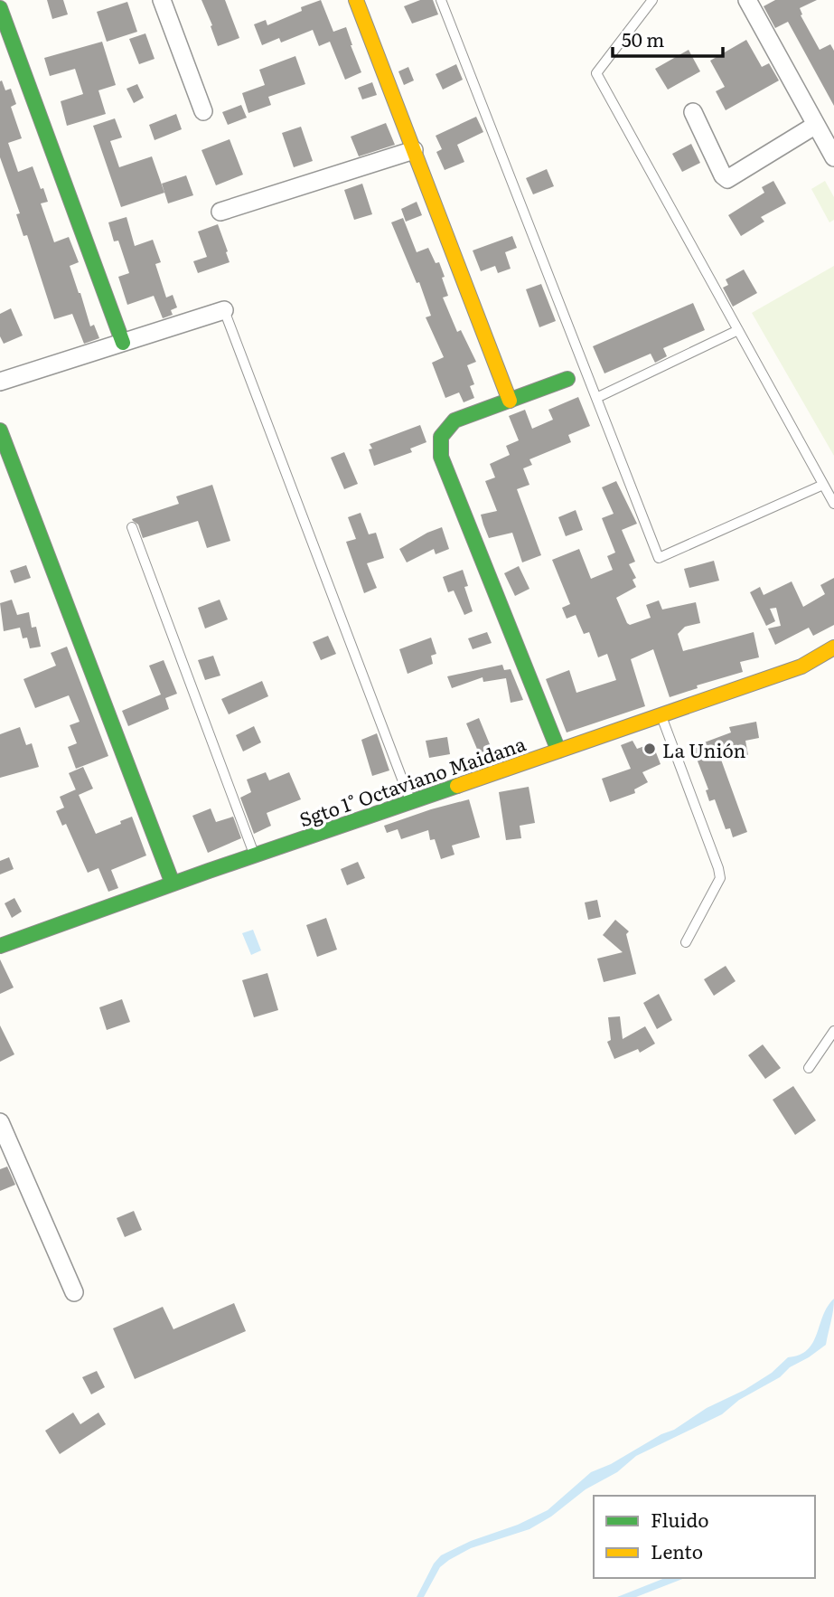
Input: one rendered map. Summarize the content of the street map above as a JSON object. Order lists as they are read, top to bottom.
{
  "streets": {
    "street": ["Sgto 1° Octaviano Maidana"]
  },
  "places": ["La Unión"],
  "legend": ["Fluido", "Lento"],
  "scale_bar": "50 m"
}
